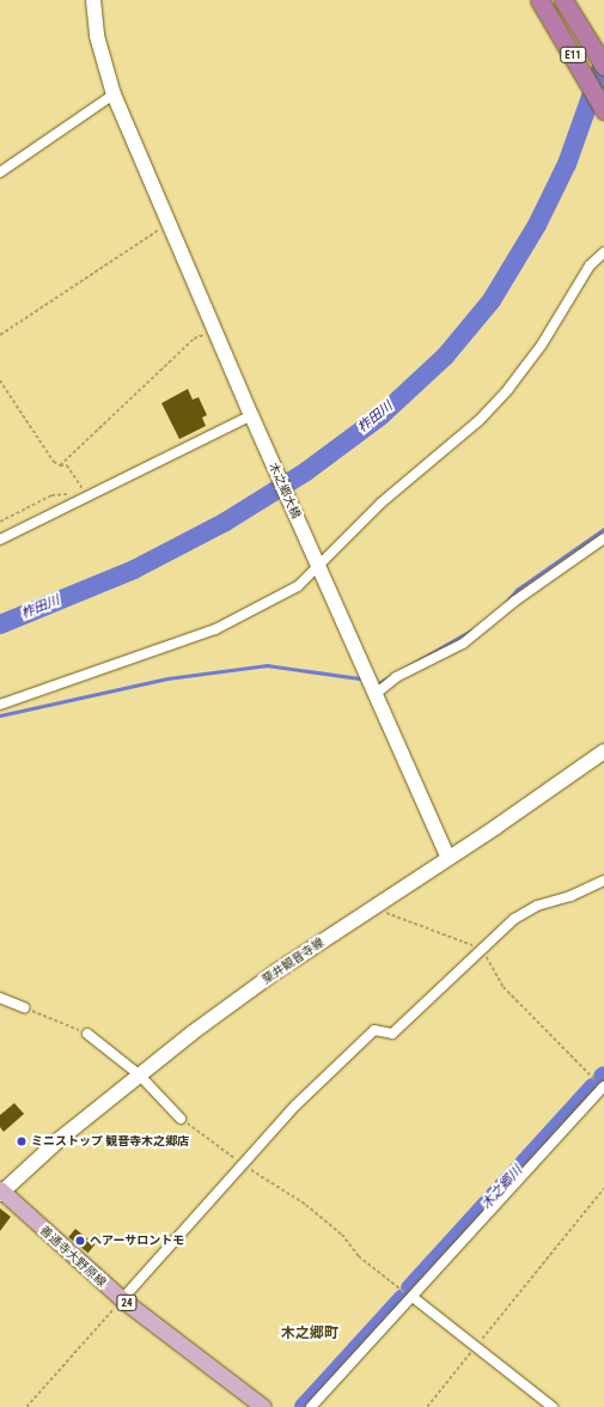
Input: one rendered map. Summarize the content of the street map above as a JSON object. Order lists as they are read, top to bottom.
{
  "streets": {
    "highway": ["E11"],
    "main road": ["善通寺大野原線", "24"],
    "street": ["木之郷大橋", "粟井観音寺線"]
  },
  "crossings": [
    ["木之郷大橋", "粟井観音寺線"],
    ["粟井観音寺線", "善通寺大野原線"]
  ],
  "districts": ["木之郷町"],
  "water": ["柞田川", "木之郷川"],
  "places": ["ミニストップ 観音寺木之郷店", "ヘアーサロントモ"]
}
